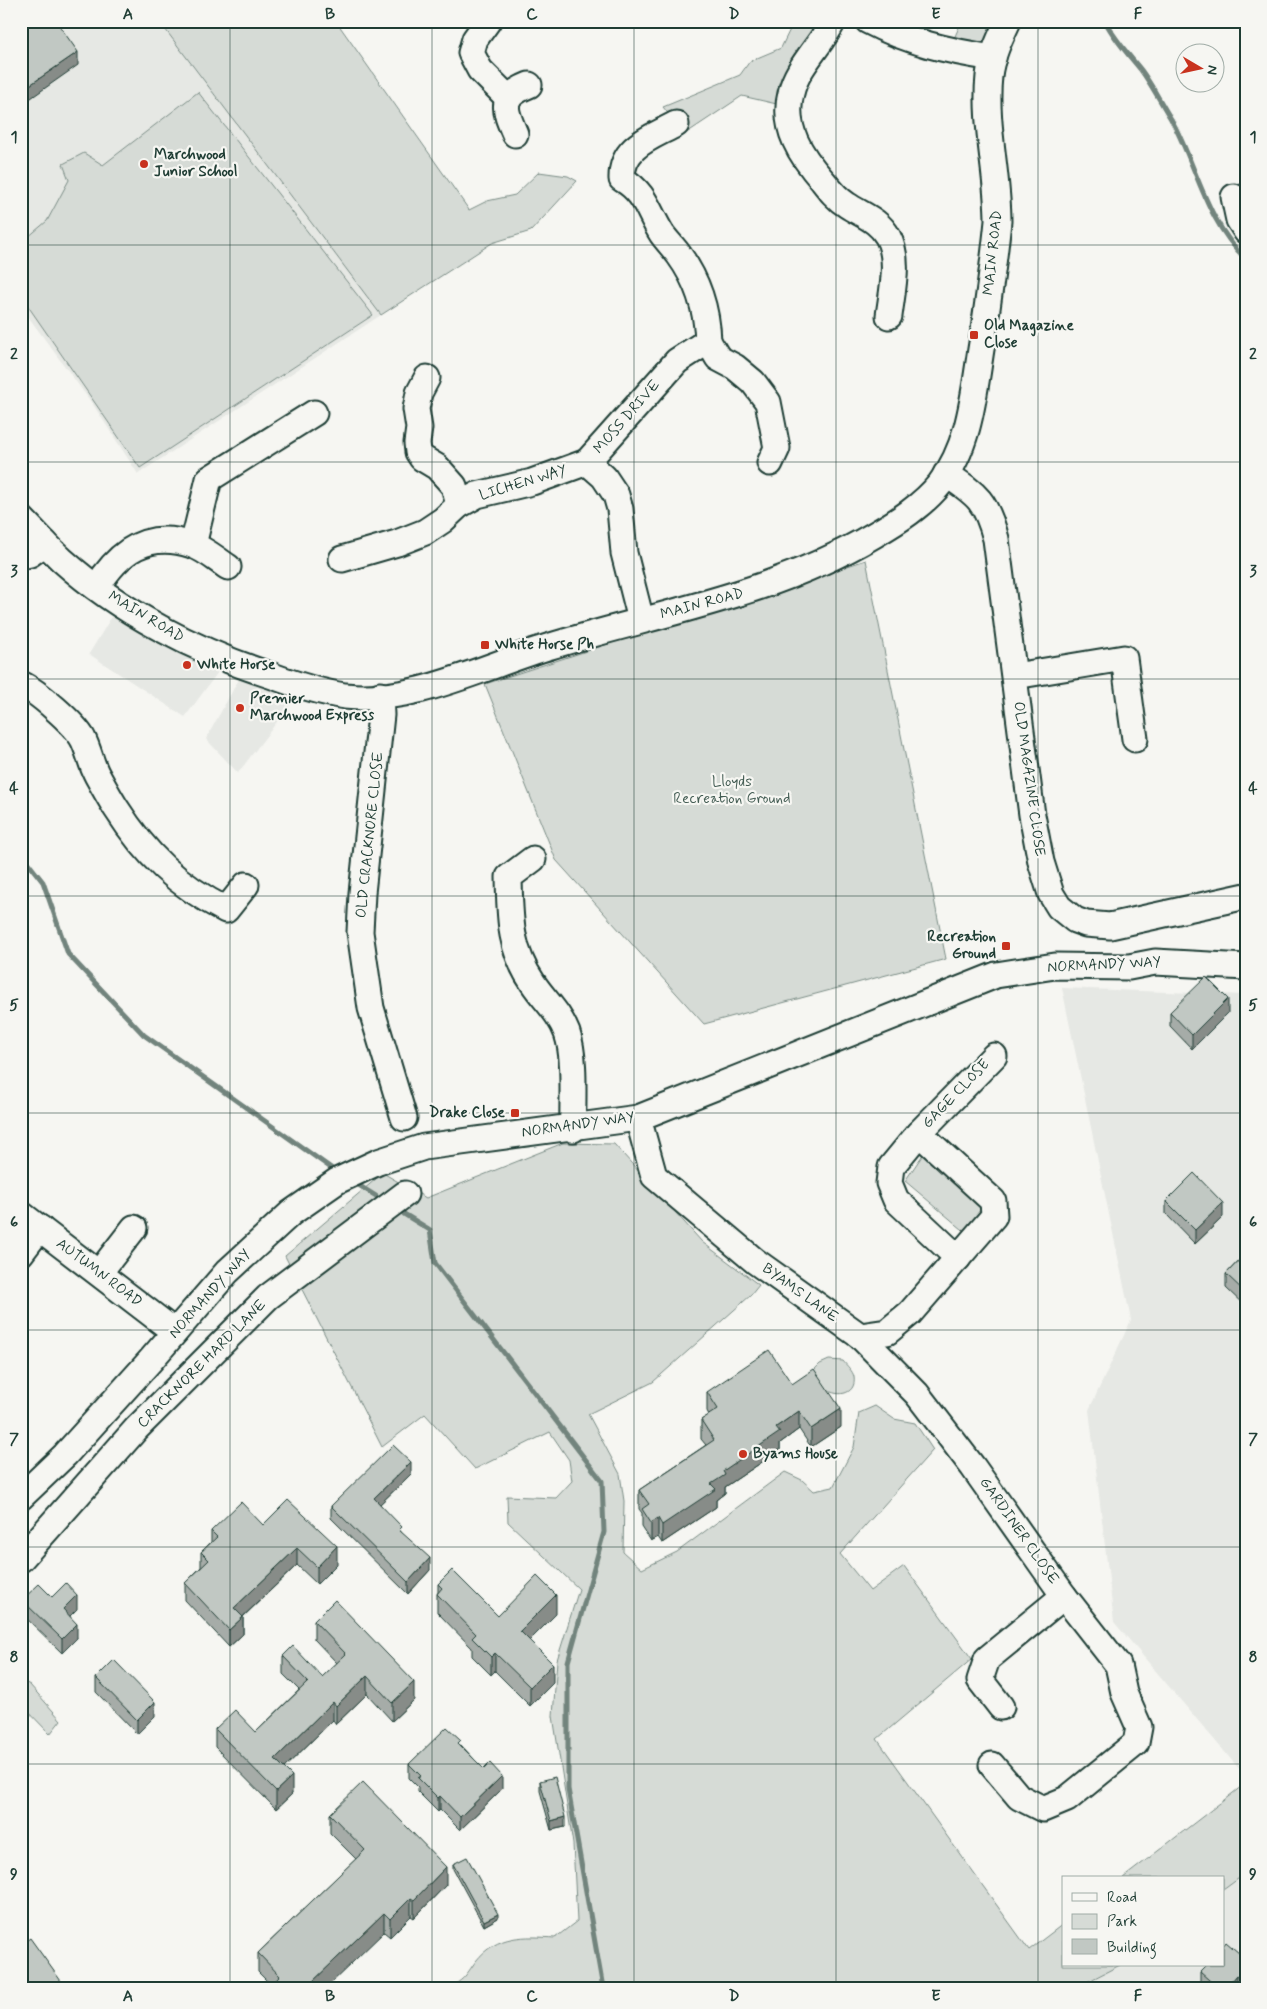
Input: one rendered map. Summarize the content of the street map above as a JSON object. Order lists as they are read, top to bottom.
{
  "streets": {
    "street": [
      "MAIN ROAD",
      "MOSS DRIVE",
      "LICHEN WAY",
      "OLD MAGAZINE CLOSE",
      "OLD CRACKNORE CLOSE",
      "NORMANDY WAY",
      "GAGE CLOSE",
      "AUTUMN ROAD",
      "BYAMS LANE",
      "CRACKNORE HARD LANE",
      "GARDINER CLOSE"
    ]
  },
  "crossings": [
    ["MAIN ROAD", "MOSS DRIVE"],
    ["MAIN ROAD", "OLD MAGAZINE CLOSE"],
    ["MAIN ROAD", "OLD CRACKNORE CLOSE"],
    ["MOSS DRIVE", "LICHEN WAY"],
    ["NORMANDY WAY", "AUTUMN ROAD"],
    ["NORMANDY WAY", "BYAMS LANE"],
    ["GAGE CLOSE", "BYAMS LANE"],
    ["BYAMS LANE", "GARDINER CLOSE"]
  ],
  "parks": ["Lloyds Recreation Ground"],
  "places": {
    "other": [
      "Marchwood Junior School",
      "White Horse",
      "Premier Marchwood Express",
      "Byams House"
    ],
    "transit": [
      "Old Magazine Close",
      "White Horse Ph",
      "Recreation Ground",
      "Drake Close"
    ]
  },
  "legend": ["Road", "Park", "Building"],
  "north": "right",
  "grid": {
    "columns": [
      "A",
      "B",
      "C",
      "D",
      "E",
      "F"
    ],
    "rows": [
      "1",
      "2",
      "3",
      "4",
      "5",
      "6",
      "7",
      "8",
      "9"
    ]
  }
}
